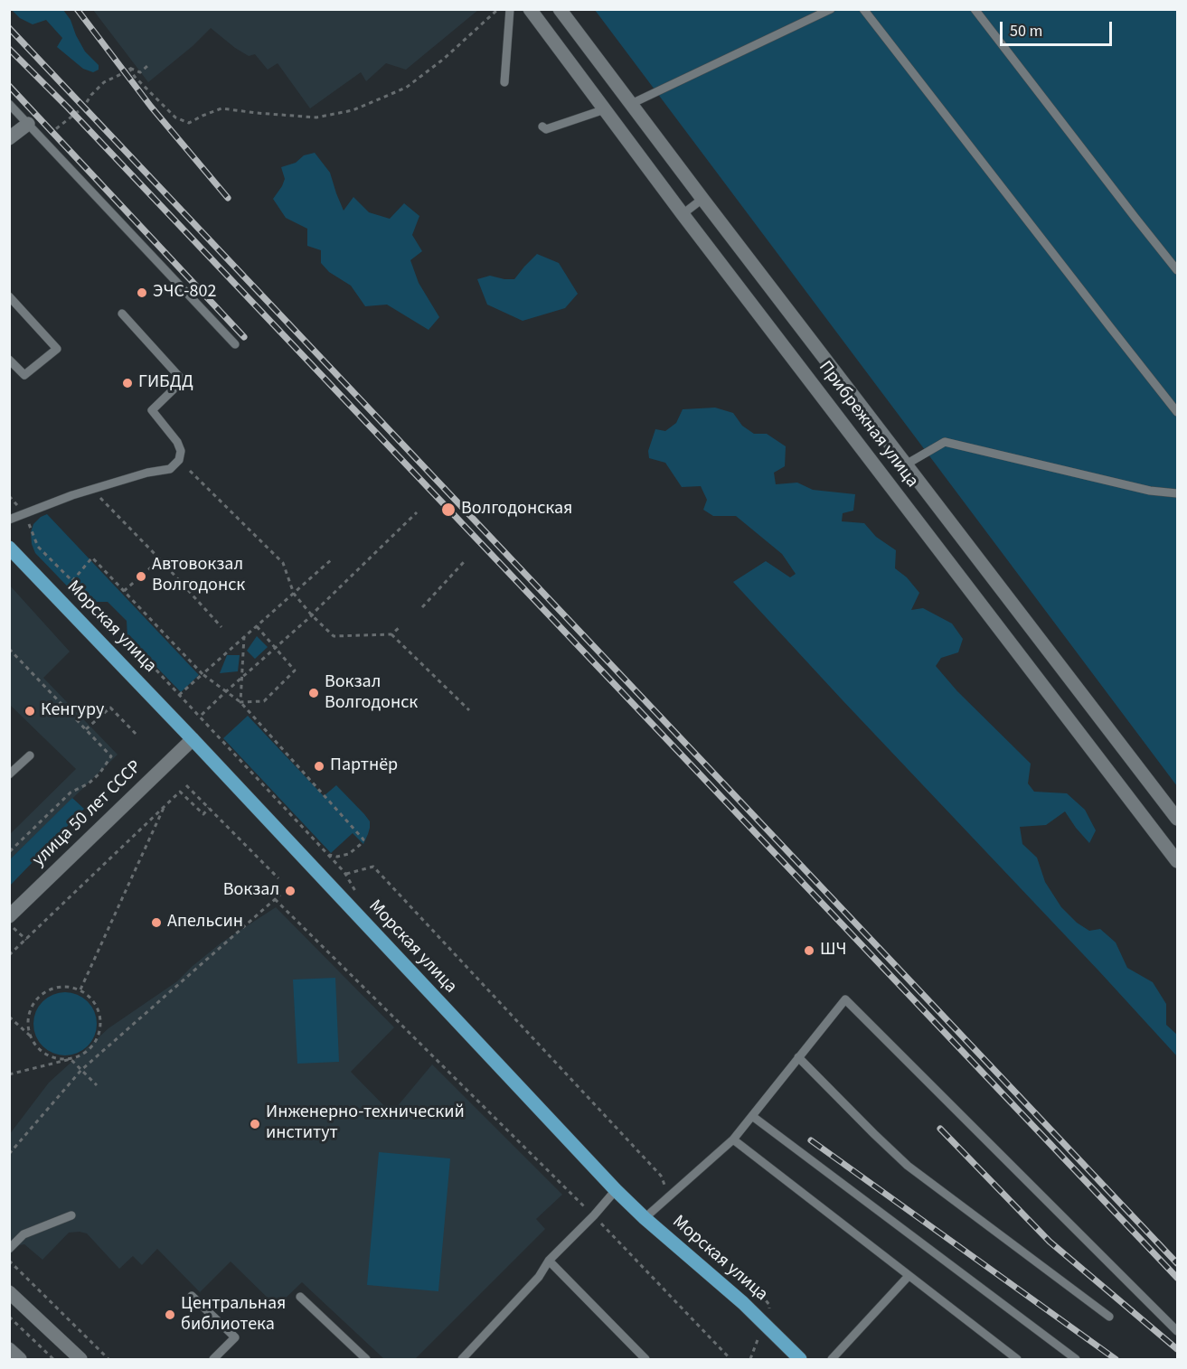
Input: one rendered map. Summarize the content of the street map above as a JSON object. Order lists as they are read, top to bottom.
{
  "streets": {
    "main road": ["Прибрежная улица", "Морская улица", "улица 50 лет СССР"]
  },
  "crossings": [
    ["Морская улица", "улица 50 лет СССР"]
  ],
  "places": [
    "ЭЧС-802",
    "ГИБДД",
    "Волгодонская",
    "Автовокзал Волгодонск",
    "Вокзал Волгодонск",
    "Кенгуру",
    "Партнёр",
    "Вокзал",
    "Апельсин",
    "ШЧ",
    "Инженерно-технический институт",
    "Центральная библиотека"
  ],
  "scale_bar": "50 m"
}
